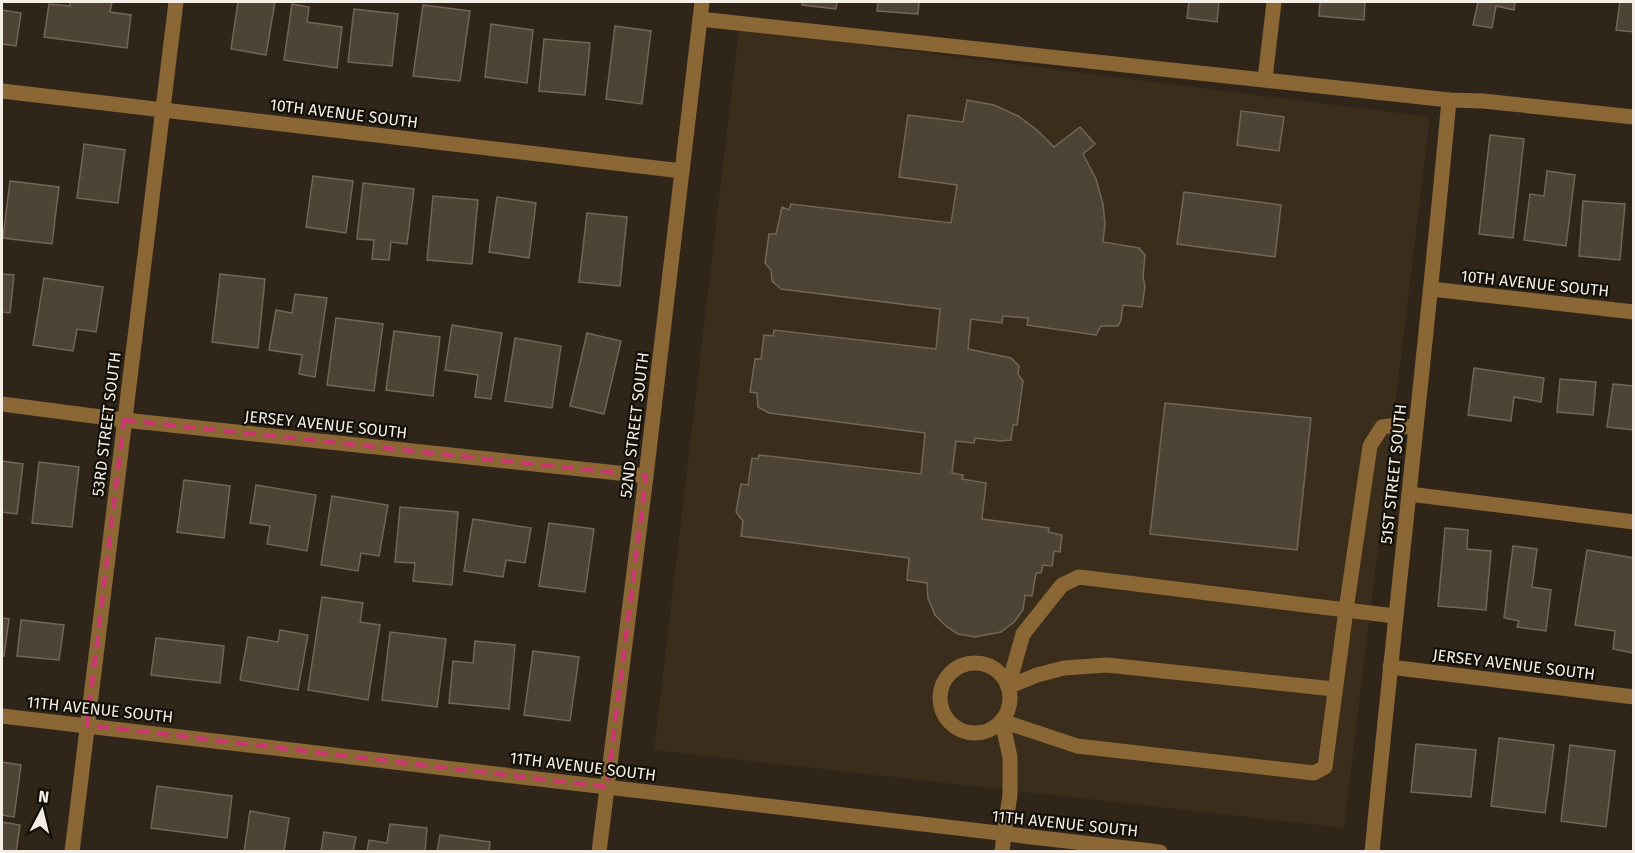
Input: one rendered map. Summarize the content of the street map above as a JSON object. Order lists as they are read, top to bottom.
{
  "streets": {
    "street": [
      "10TH AVENUE SOUTH",
      "53RD STREET SOUTH",
      "JERSEY AVENUE SOUTH",
      "52ND STREET SOUTH",
      "51ST STREET SOUTH",
      "11TH AVENUE SOUTH"
    ]
  },
  "crossings": [
    ["10TH AVENUE SOUTH", "53RD STREET SOUTH"],
    ["10TH AVENUE SOUTH", "52ND STREET SOUTH"],
    ["10TH AVENUE SOUTH", "51ST STREET SOUTH"],
    ["53RD STREET SOUTH", "JERSEY AVENUE SOUTH"],
    ["53RD STREET SOUTH", "11TH AVENUE SOUTH"],
    ["JERSEY AVENUE SOUTH", "52ND STREET SOUTH"],
    ["JERSEY AVENUE SOUTH", "51ST STREET SOUTH"],
    ["52ND STREET SOUTH", "11TH AVENUE SOUTH"]
  ],
  "north": "top"
}
